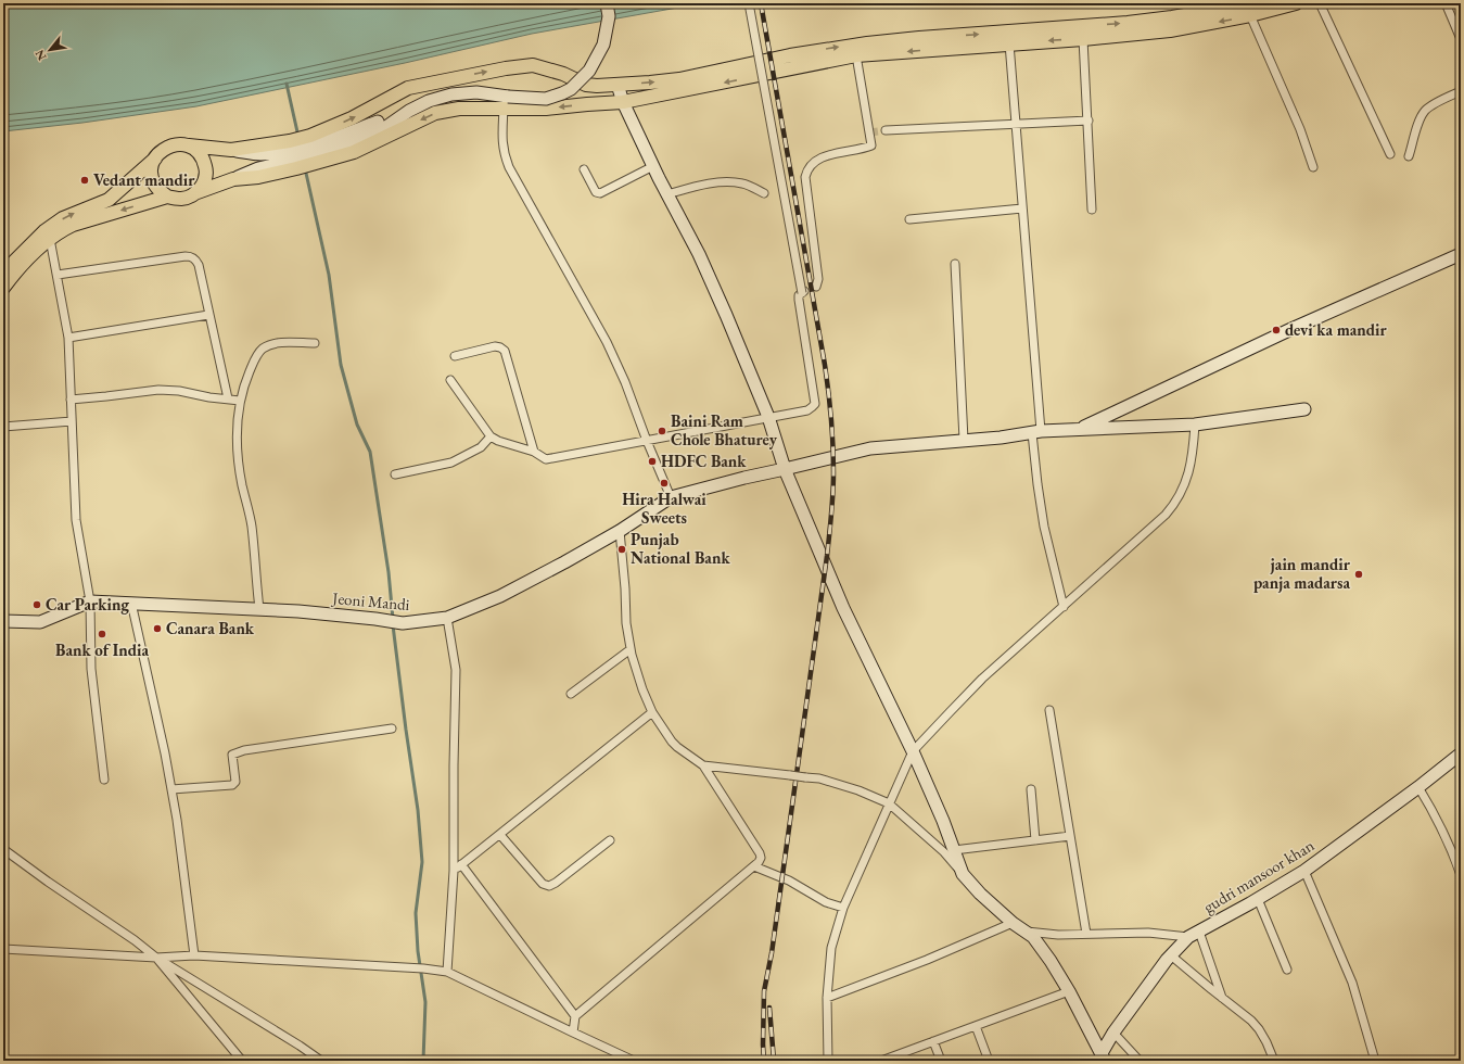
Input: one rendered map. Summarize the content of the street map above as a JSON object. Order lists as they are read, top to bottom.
{
  "streets": {
    "main road": ["Jeoni Mandi", "gudri mansoor khan"]
  },
  "places": [
    "Vedant mandir",
    "devi ka mandir",
    "Baini Ram Chole Bhaturey",
    "HDFC Bank",
    "Hira Halwai Sweets",
    "Punjab National Bank",
    "jain mandir panja madarsa",
    "Car Parking",
    "Canara Bank",
    "Bank of India"
  ],
  "north": "bottom left"
}
